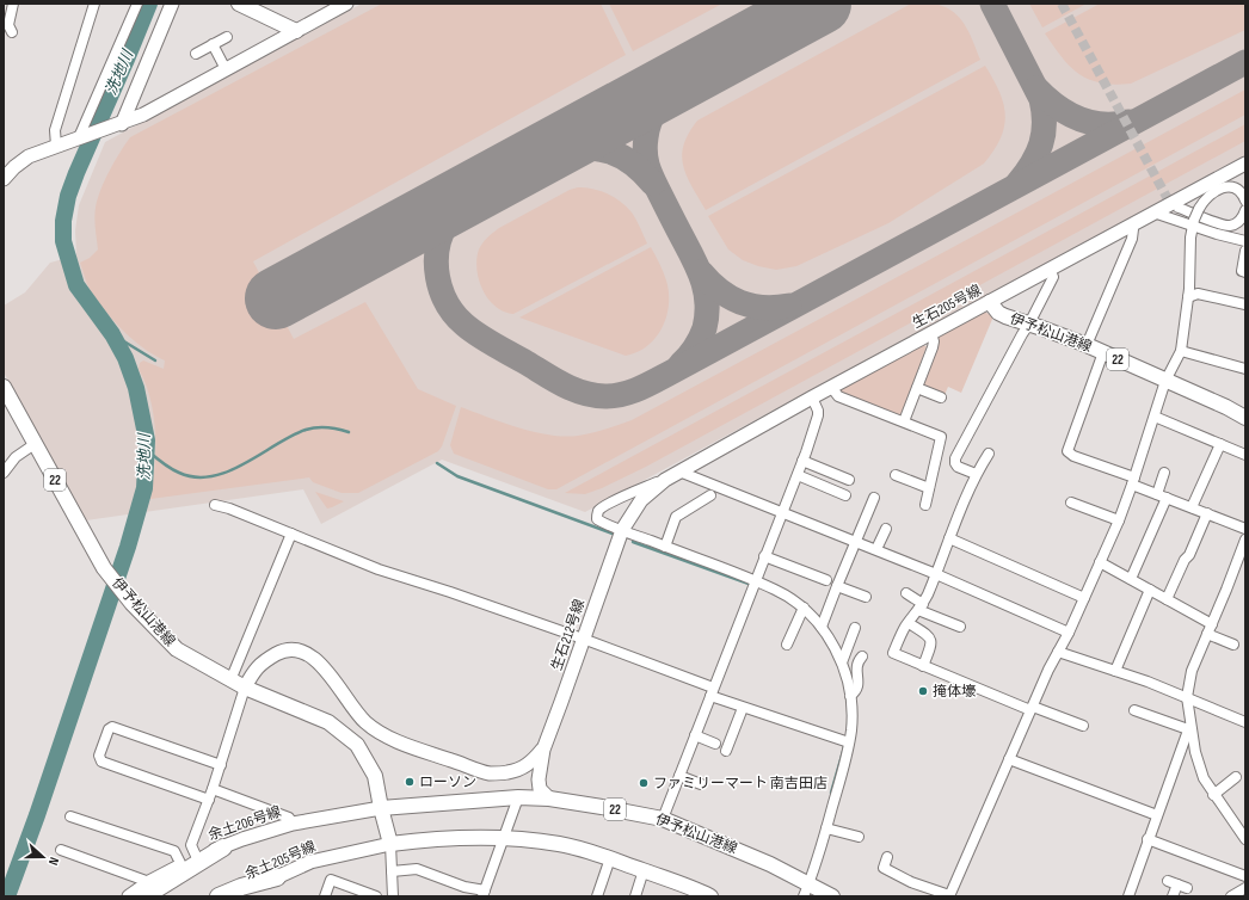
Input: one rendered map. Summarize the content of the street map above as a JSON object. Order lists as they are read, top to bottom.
{
  "streets": {
    "main road": ["伊予松山港線", "22"],
    "street": [
      "生石205号線",
      "生石212号線",
      "余土206号線",
      "余土205号線"
    ]
  },
  "crossings": [
    ["生石205号線", "伊予松山港線"],
    ["生石205号線", "生石212号線"],
    ["伊予松山港線", "生石212号線"],
    ["伊予松山港線", "余土206号線"],
    ["伊予松山港線", "余土205号線"]
  ],
  "water": ["洗地川"],
  "places": ["掩体壕", "ローソン", "ファミリーマート 南吉田店"],
  "north": "right"
}
